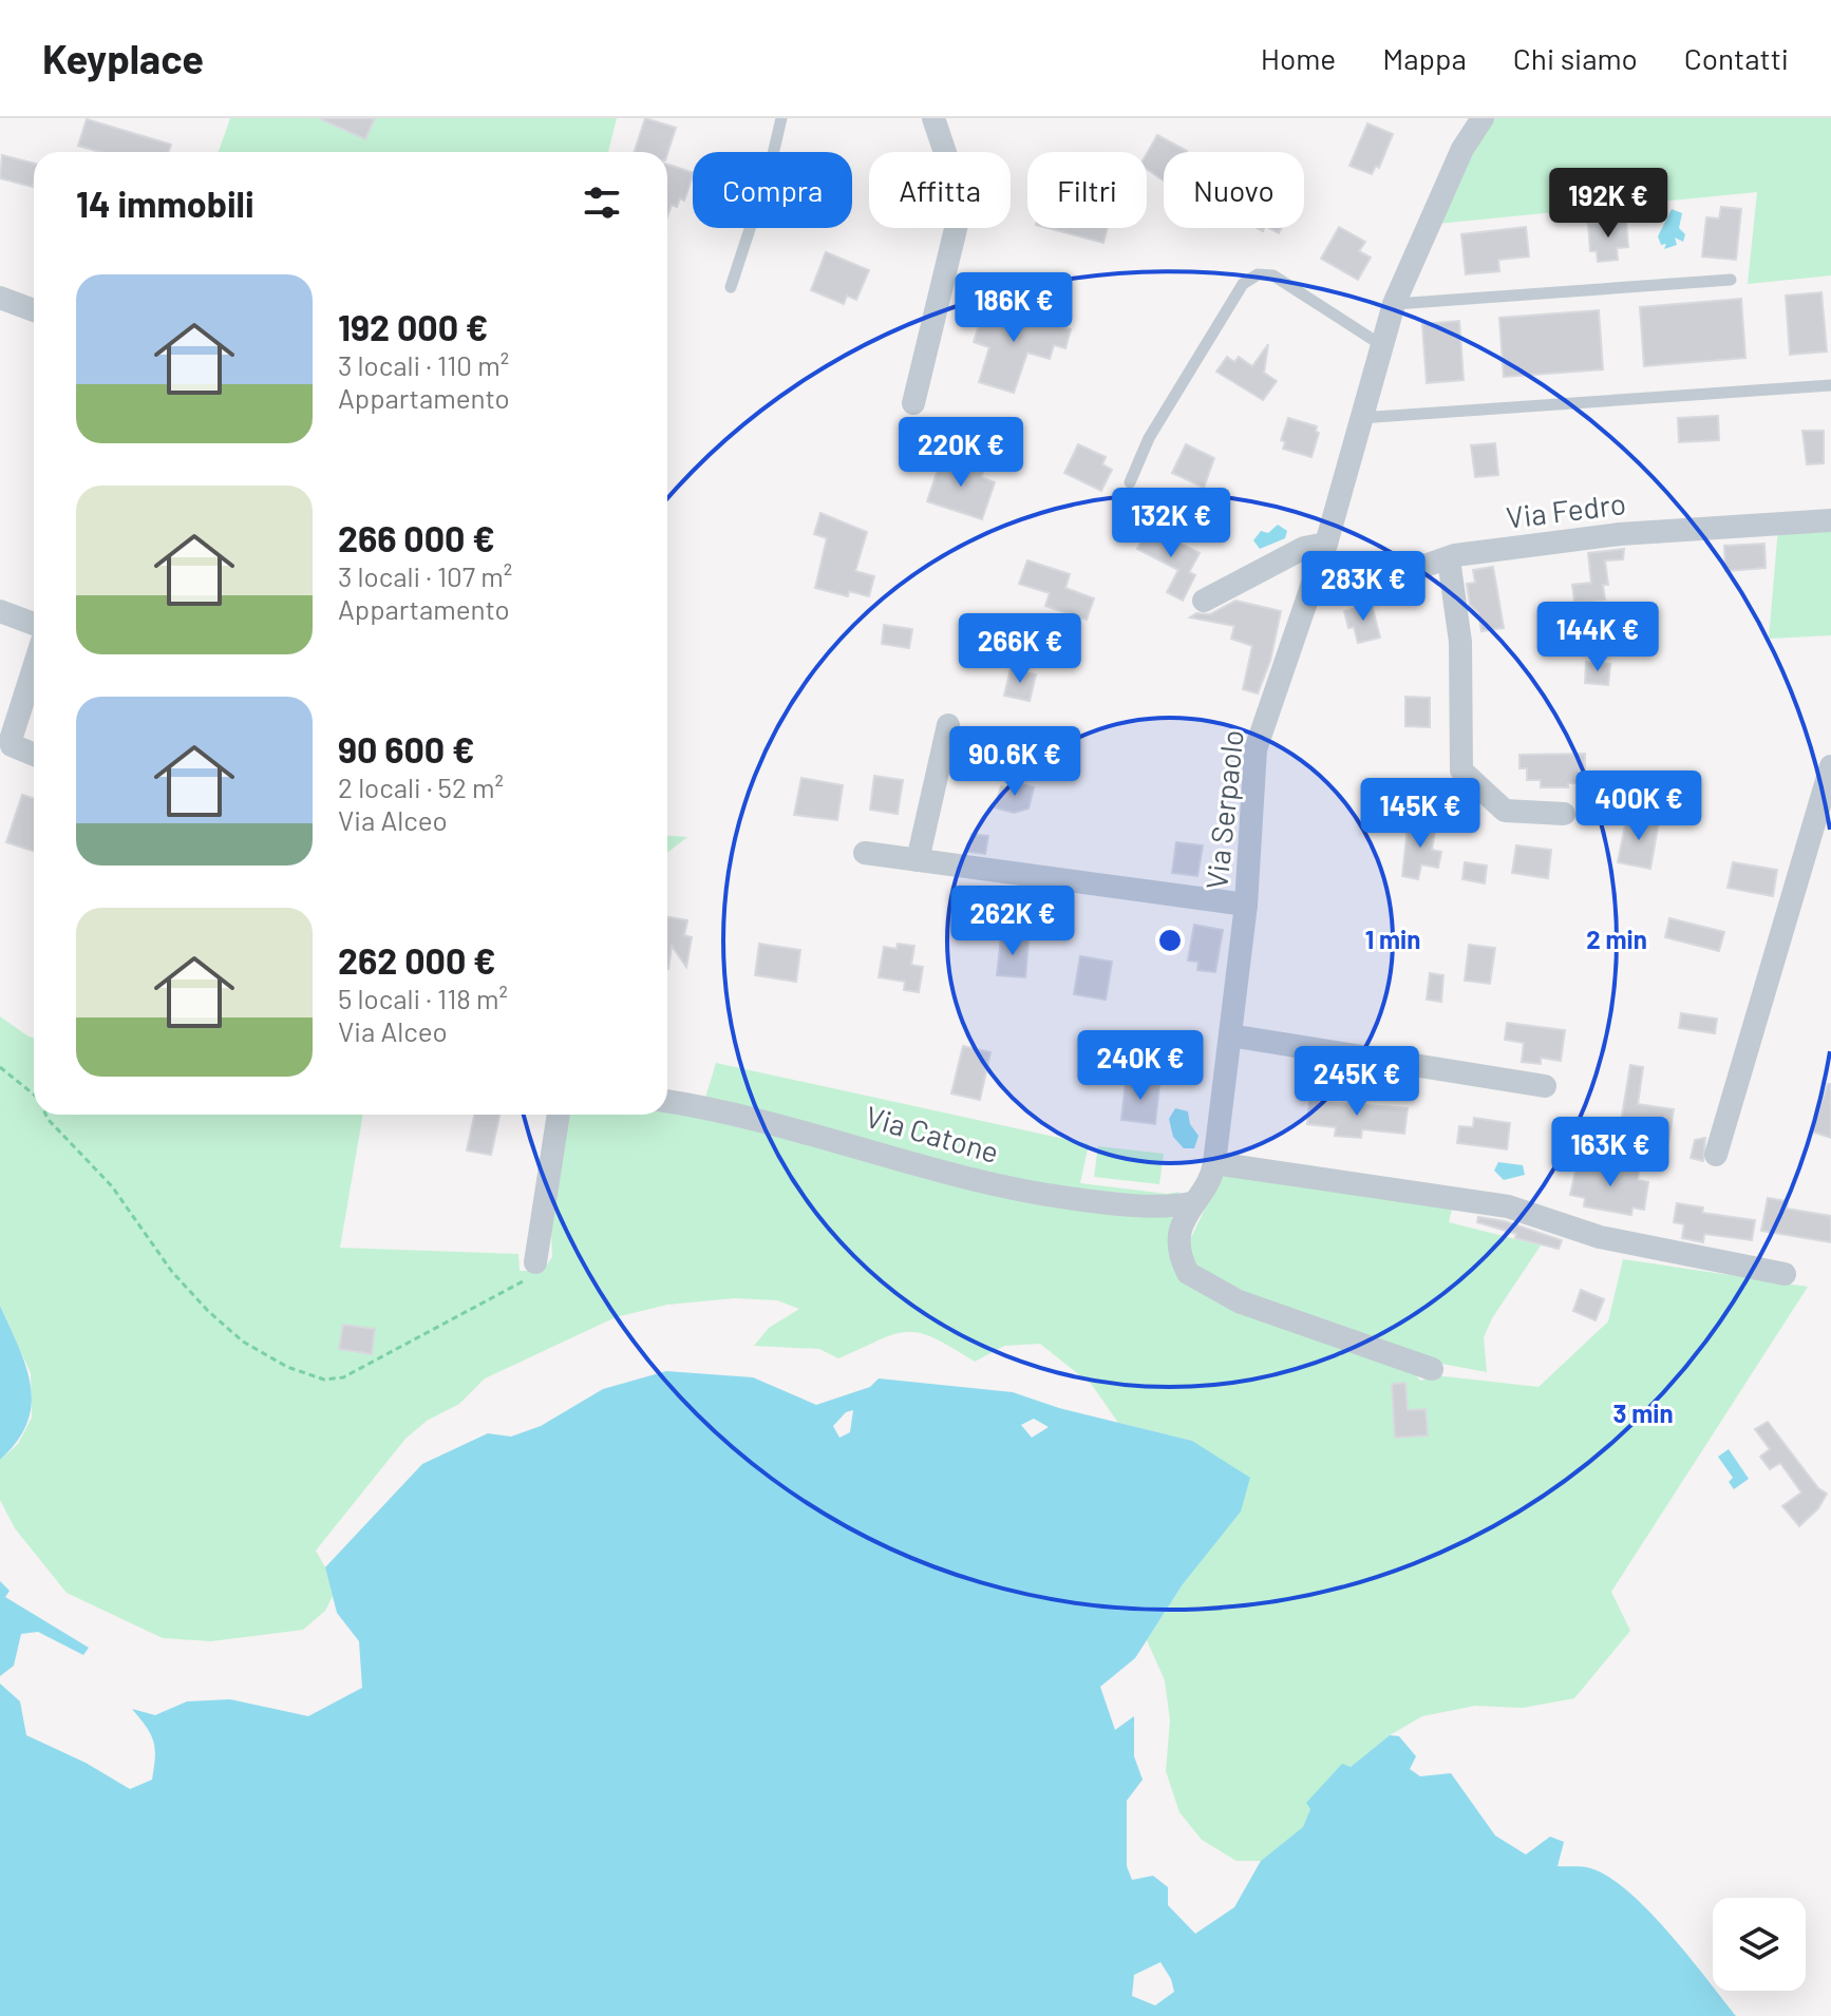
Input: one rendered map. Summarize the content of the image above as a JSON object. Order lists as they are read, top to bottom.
{
  "streets": {
    "street": ["Via Fedro", "Via Serpaolo", "Via Catone"]
  },
  "crossings": [
    ["Via Fedro", "Via Serpaolo"],
    ["Via Serpaolo", "Via Catone"]
  ],
  "page": {
    "header": "Keyplace",
    "nav": [
      "Home",
      "Mappa",
      "Chi siamo",
      "Contatti"
    ],
    "chip": [
      "Compra",
      "Affitta",
      "Filtri",
      "Nuovo"
    ],
    "heading": "14 immobili",
    "price": [
      "192K €",
      "186K €",
      "220K €",
      "132K €",
      "283K €",
      "144K €",
      "266K €",
      "90.6K €",
      "400K €",
      "145K €",
      "262K €",
      "240K €",
      "245K €",
      "163K €"
    ],
    "list": [
      {
        "name": "192 000 €",
        "note": "3 locali · 110 m² · Appartamento"
      },
      {
        "name": "266 000 €",
        "note": "3 locali · 107 m² · Appartamento"
      },
      {
        "name": "90 600 €",
        "note": "2 locali · 52 m² · Via Alceo"
      },
      {
        "name": "262 000 €",
        "note": "5 locali · 118 m² · Via Alceo"
      }
    ]
  },
  "rings": ["1 min", "2 min", "3 min"]
}
